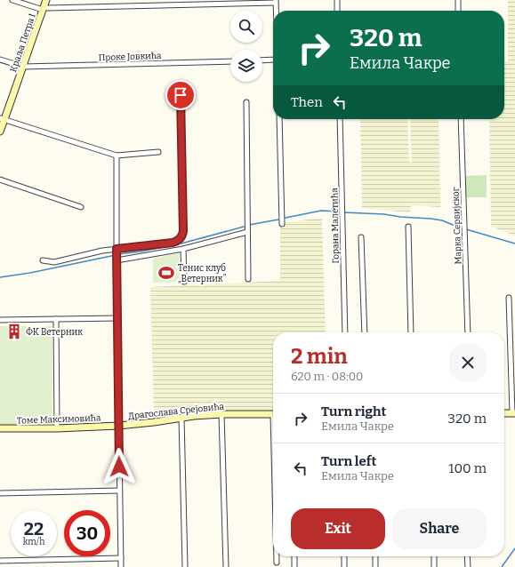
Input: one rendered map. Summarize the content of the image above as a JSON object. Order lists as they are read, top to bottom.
{
  "streets": {
    "street": [
      "Краља Петра I",
      "Проке Јовкића",
      "Горана Малетића",
      "Марка Сервијског",
      "Драгослава Срејовића",
      "Томе Максимовића"
    ]
  },
  "crossings": [
    ["Краља Петра I", "Проке Јовкића"],
    ["Драгослава Срејовића", "Томе Максимовића"]
  ],
  "places": {
    "sports": ["Тенис клуб „Ветерник”"],
    "building": ["ФК Ветерник"]
  },
  "page": {
    "turn": ["320 m", "Емила Чакре"],
    "then": "Then",
    "heading": ["2 min", "620 m · 08:00"],
    "list": [
      {
        "name": "Turn right",
        "note": "Емила Чакре",
        "value": "320 m"
      },
      {
        "name": "Turn left",
        "note": "Емила Чакре",
        "value": "100 m"
      }
    ],
    "buttons": ["Exit", "Share"],
    "speed": "22 km/h",
    "limit": "30"
  }
}
